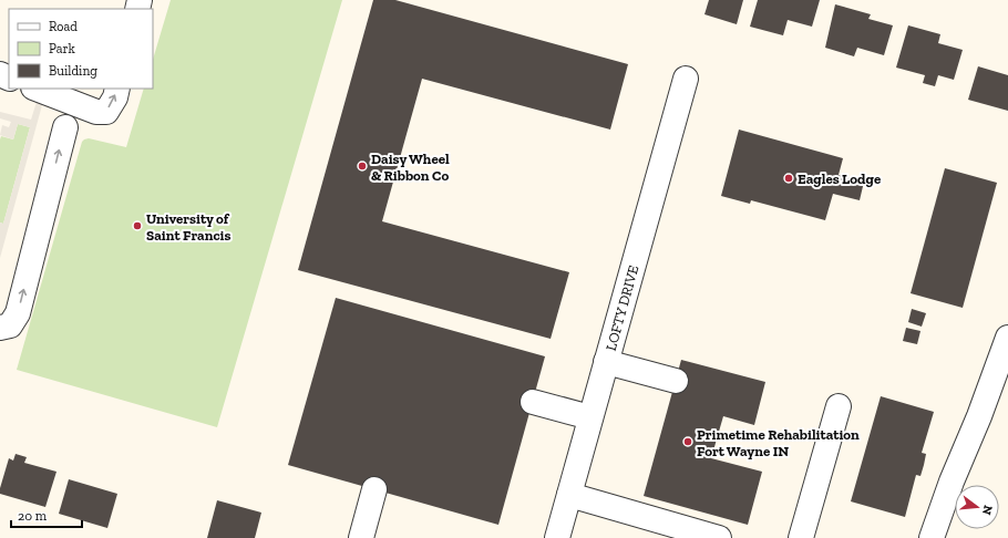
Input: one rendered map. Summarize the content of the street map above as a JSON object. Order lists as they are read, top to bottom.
{
  "streets": {
    "street": ["LOFTY DRIVE"]
  },
  "places": [
    "Daisy Wheel & Ribbon Co",
    "Eagles Lodge",
    "University of Saint Francis",
    "Primetime Rehabilitation Fort Wayne IN"
  ],
  "legend": ["Road", "Park", "Building"],
  "scale_bar": "20 m",
  "north": "right"
}
